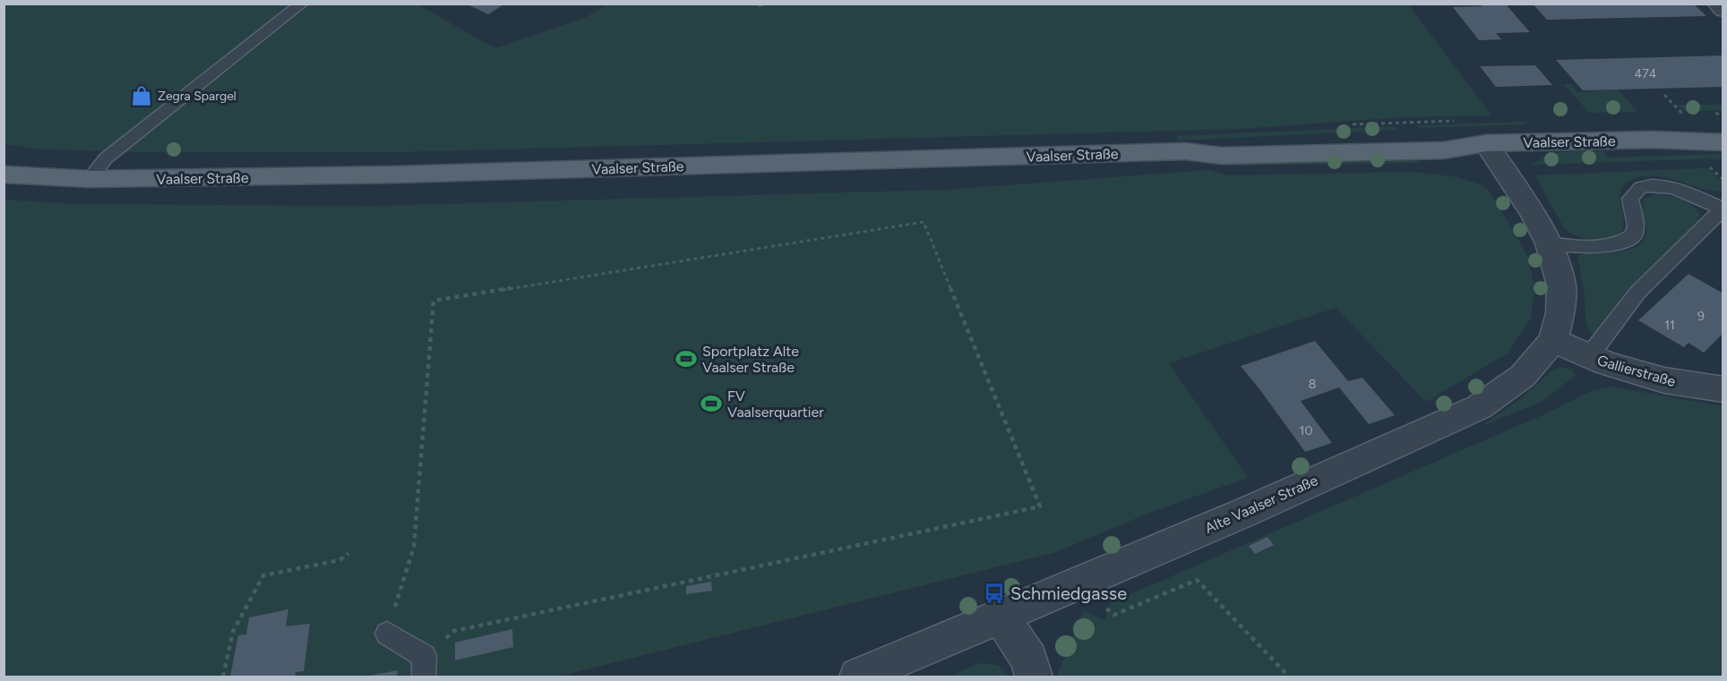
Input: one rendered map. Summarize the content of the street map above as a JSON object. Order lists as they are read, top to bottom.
{
  "streets": {
    "main road": ["Vaalser Straße"],
    "street": ["Gallierstraße", "Alte Vaalser Straße"]
  },
  "crossings": [
    ["Vaalser Straße", "Alte Vaalser Straße"],
    ["Gallierstraße", "Alte Vaalser Straße"]
  ],
  "places": {
    "shop": ["Zegra Spargel"],
    "sports": ["Sportplatz Alte Vaalser Straße", "FV Vaalserquartier"],
    "bus stop": ["Schmiedgasse"]
  },
  "house_numbers": [
    "474",
    "9",
    "11",
    "8",
    "10"
  ]
}
